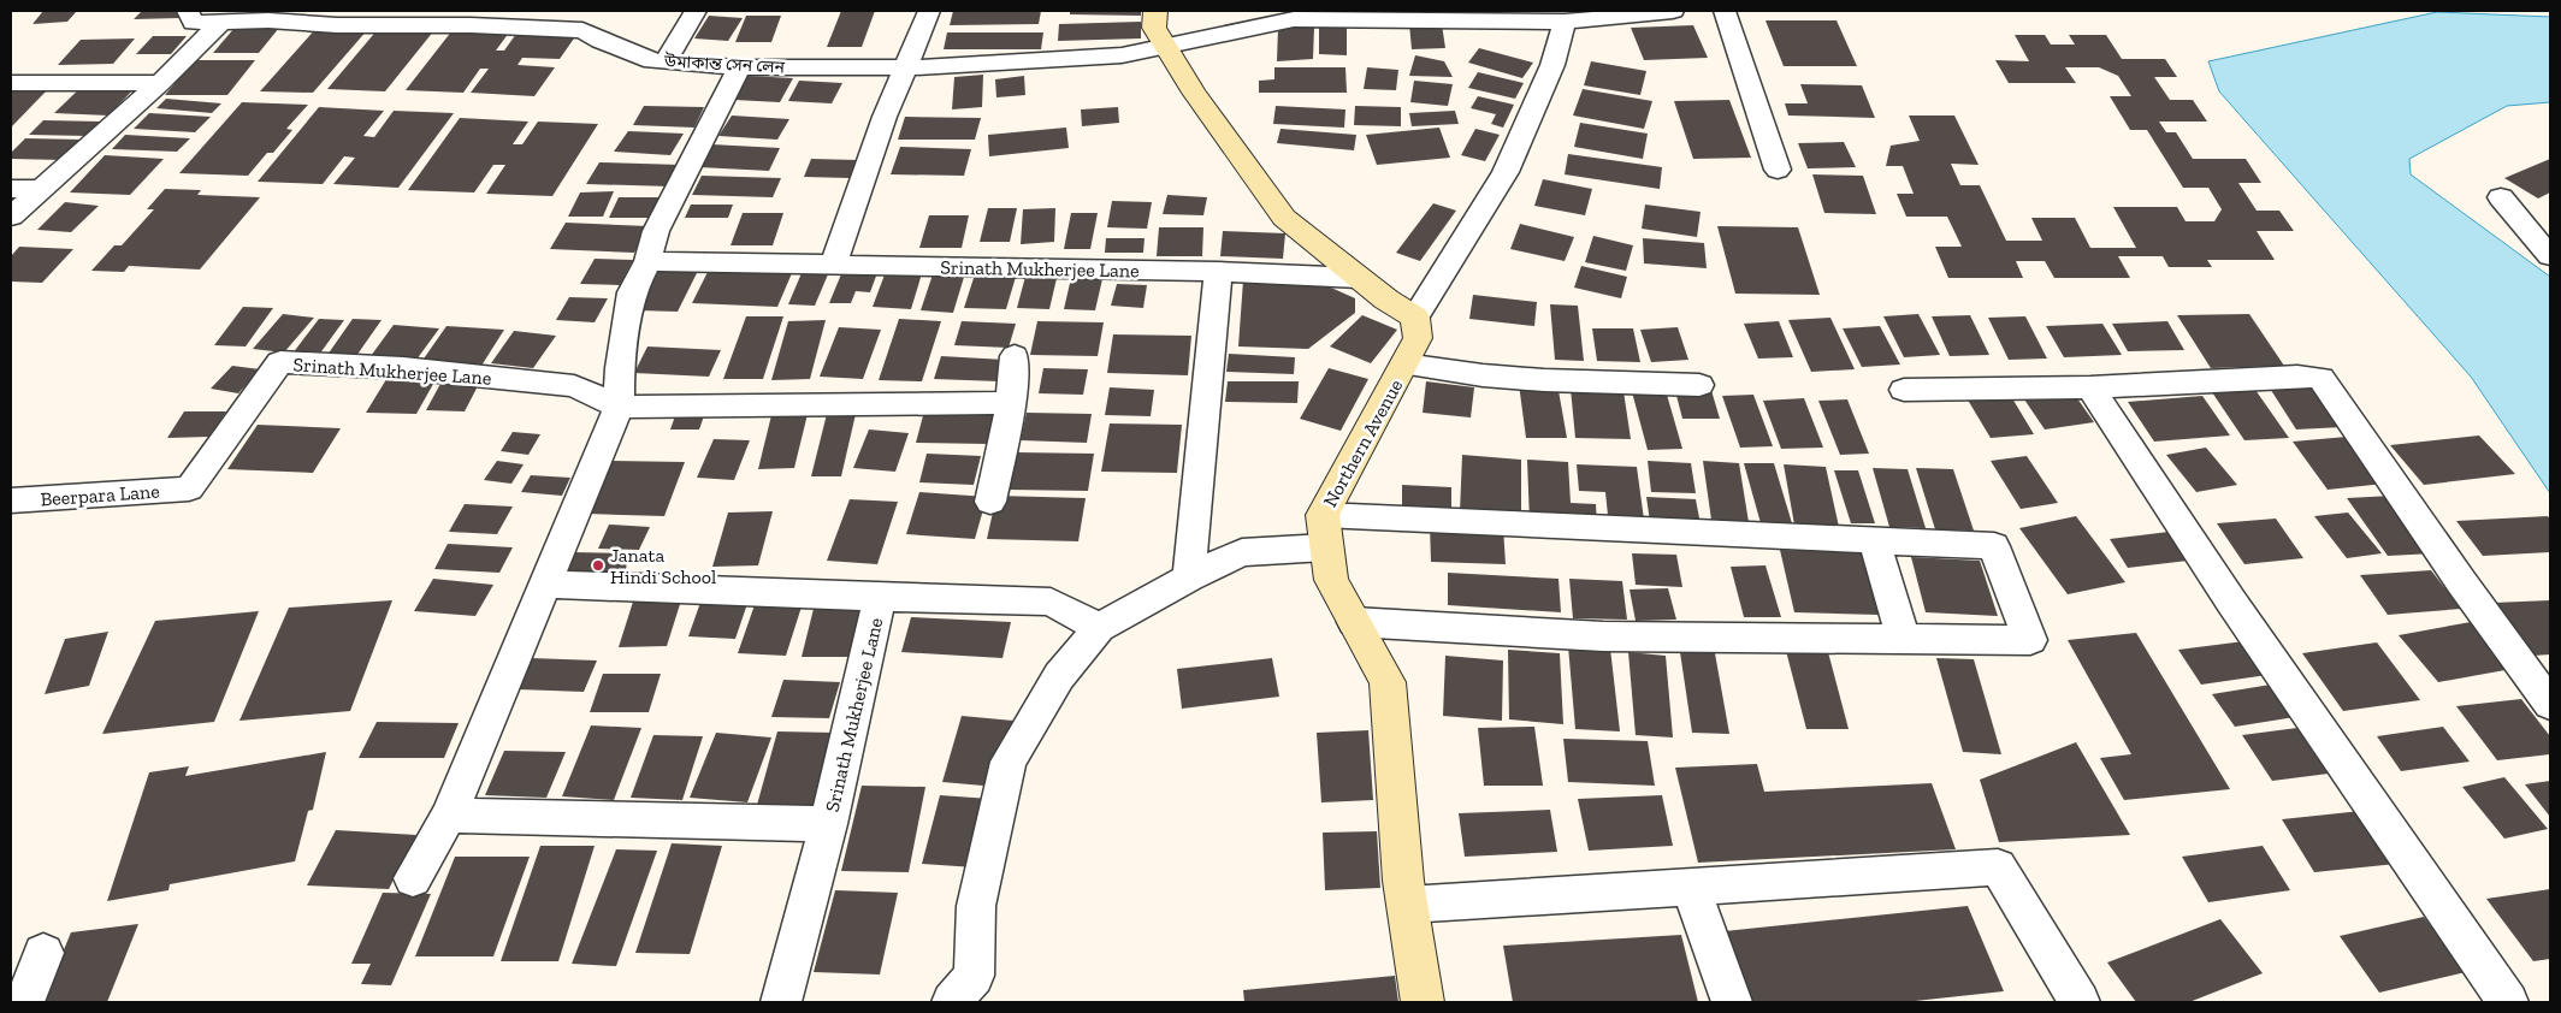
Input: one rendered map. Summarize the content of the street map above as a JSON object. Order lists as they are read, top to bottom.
{
  "streets": {
    "street": [
      "উমাকান্ত সেন লেন",
      "Srinath Mukherjee Lane",
      "Northern Avenue",
      "Beerpara Lane"
    ]
  },
  "crossings": [
    ["Srinath Mukherjee Lane", "Beerpara Lane"]
  ],
  "places": ["Janata Hindi School"]
}
